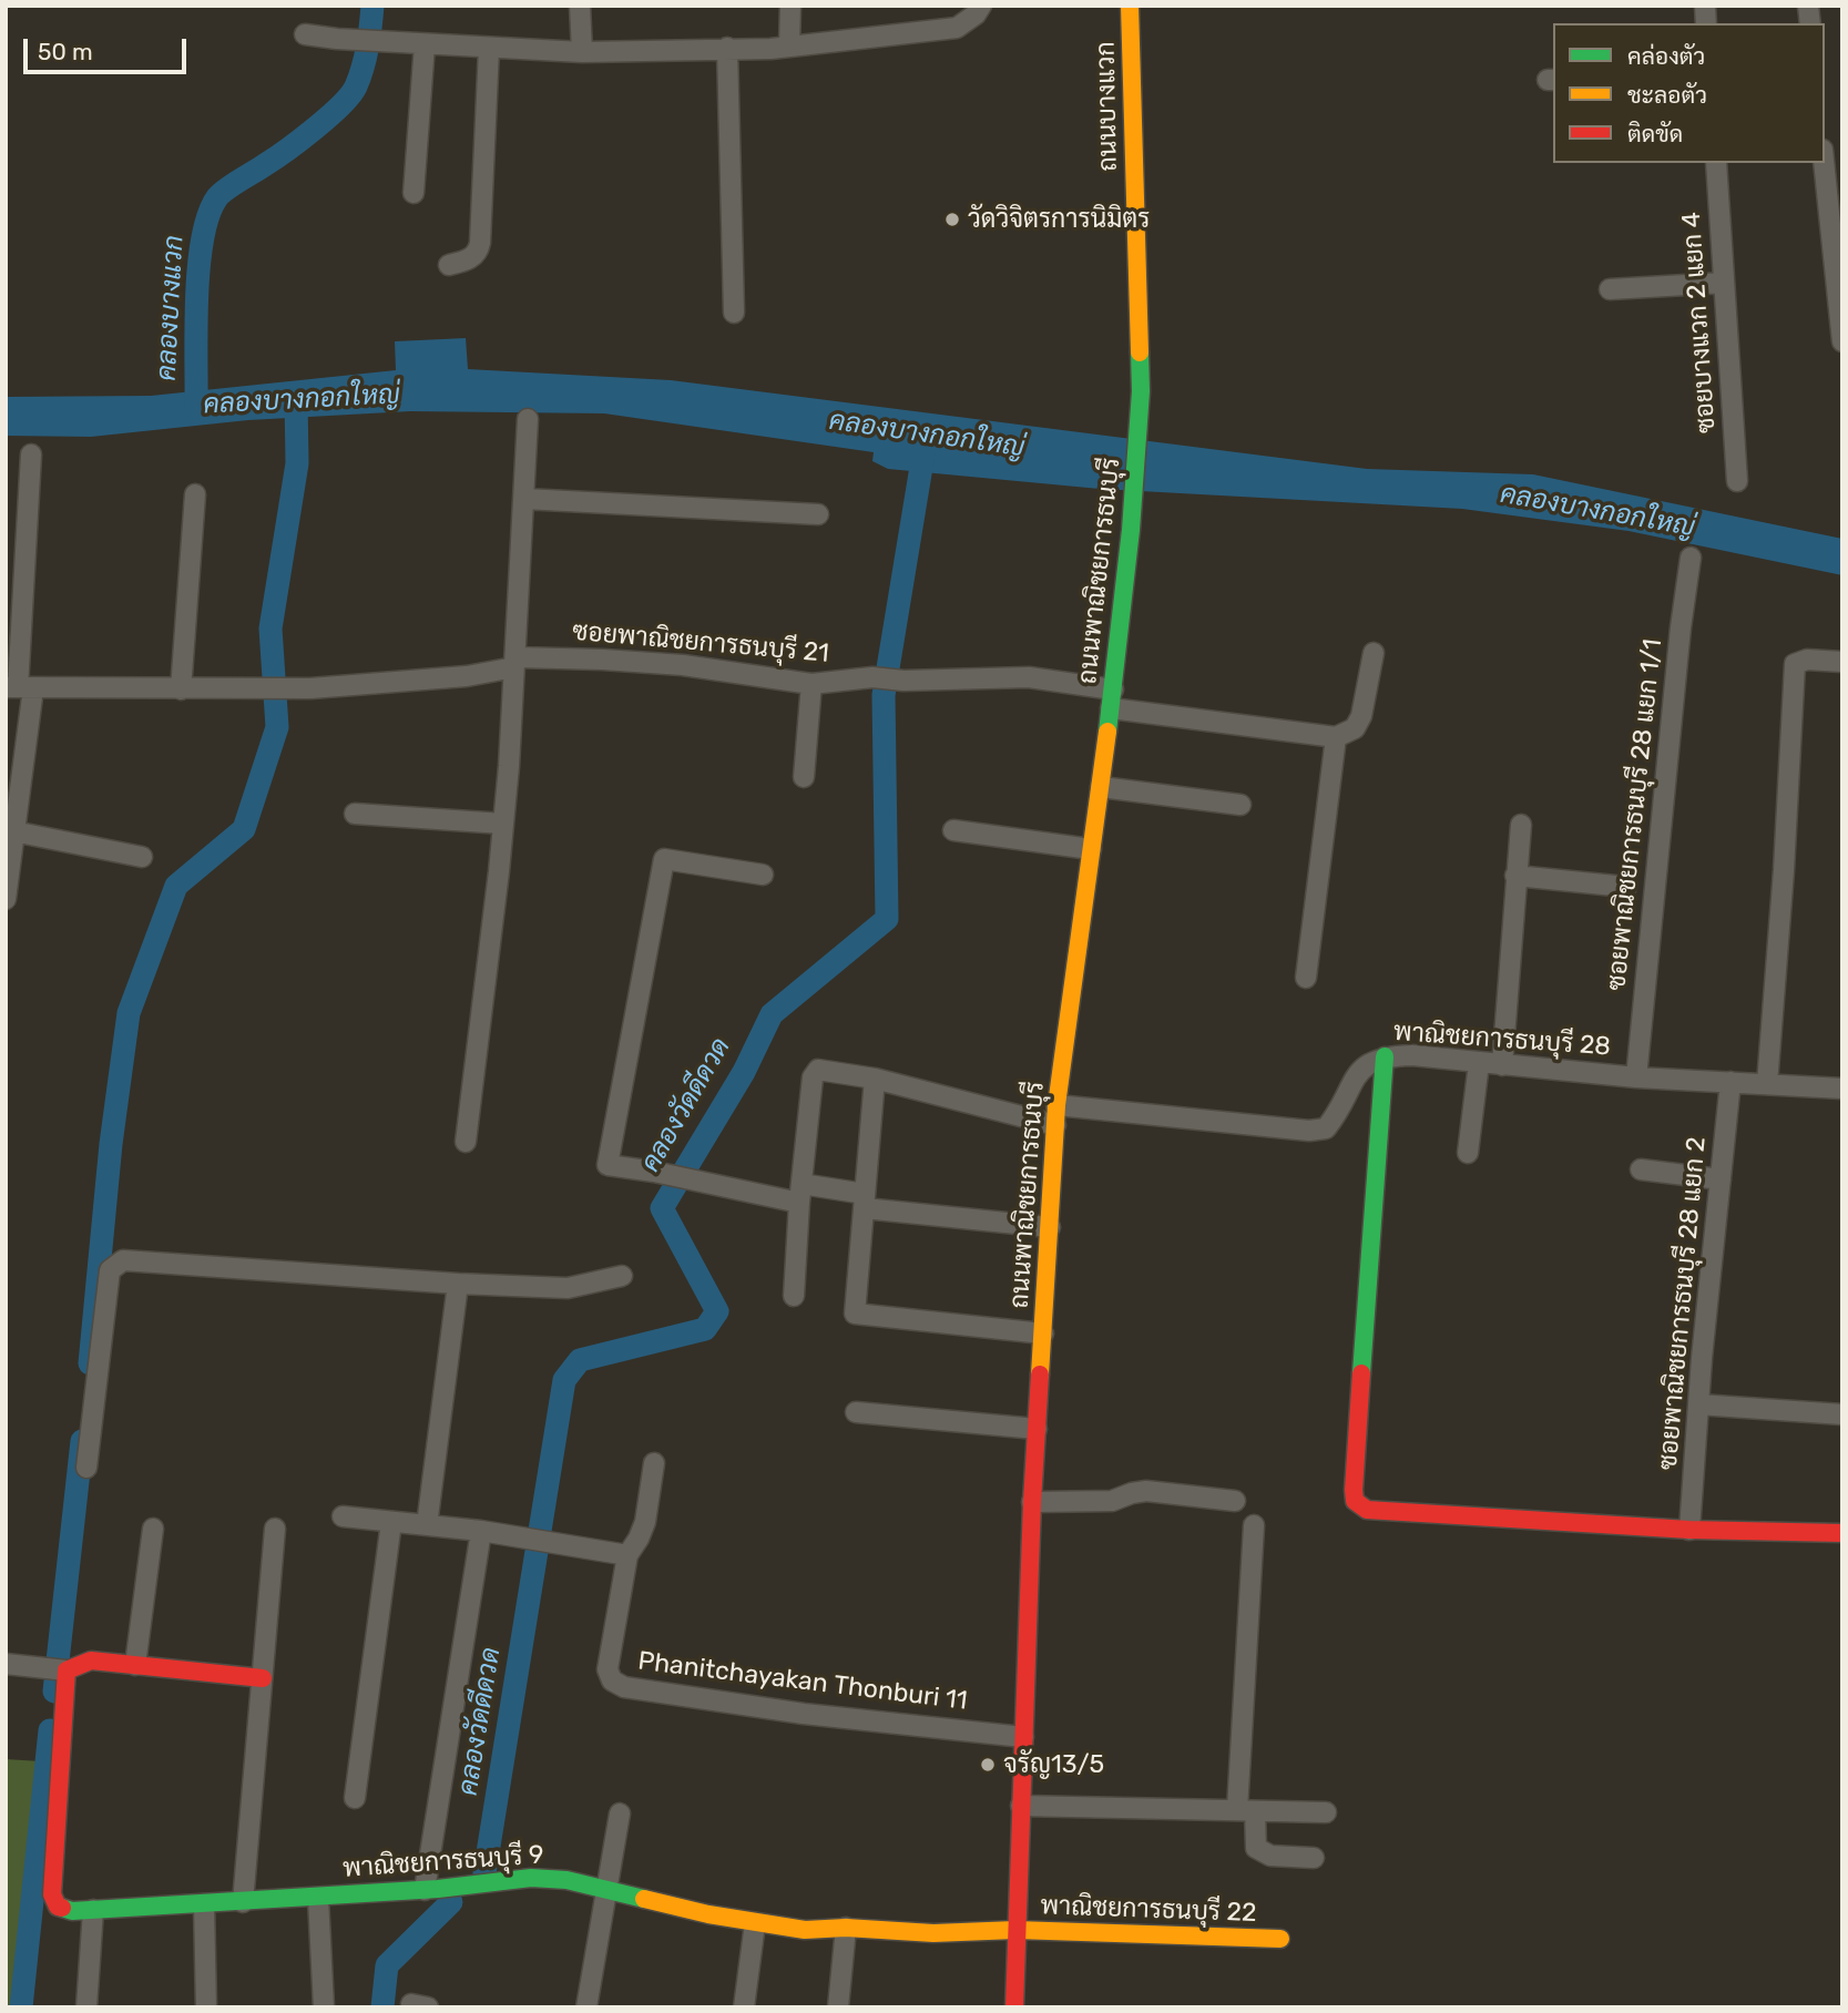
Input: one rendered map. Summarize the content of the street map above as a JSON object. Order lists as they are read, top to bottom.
{
  "streets": {
    "street": [
      "ถนนบางแวก",
      "ซอยบางแวก 2 แยก 4",
      "ถนนพาณิชยการธนบุรี",
      "ซอยพาณิชยการธนบุรี 21",
      "ซอยพาณิชยการธนบุรี 28 แยก 1/1",
      "พาณิชยการธนบุรี 28",
      "ซอยพาณิชยการธนบุรี 28 แยก 2",
      "Phanitchayakan Thonburi 11",
      "พาณิชยการธนบุรี 9",
      "พาณิชยการธนบุรี 22"
    ]
  },
  "crossings": [
    ["ถนนบางแวก", "ถนนพาณิชยการธนบุรี"],
    ["ถนนพาณิชยการธนบุรี", "ซอยพาณิชยการธนบุรี 21"],
    ["ถนนพาณิชยการธนบุรี", "พาณิชยการธนบุรี 28"],
    ["ถนนพาณิชยการธนบุรี", "Phanitchayakan Thonburi 11"],
    ["ถนนพาณิชยการธนบุรี", "พาณิชยการธนบุรี 9"],
    ["ถนนพาณิชยการธนบุรี", "พาณิชยการธนบุรี 22"],
    ["ซอยพาณิชยการธนบุรี 28 แยก 1/1", "พาณิชยการธนบุรี 28"],
    ["พาณิชยการธนบุรี 28", "ซอยพาณิชยการธนบุรี 28 แยก 2"],
    ["พาณิชยการธนบุรี 9", "พาณิชยการธนบุรี 22"]
  ],
  "water": ["คลองบางแวก", "คลองบางกอกใหญ่", "คลองวัดดีดวด"],
  "places": ["วัดวิจิตรการนิมิตร", "จรัญ13/5"],
  "legend": ["คล่องตัว", "ชะลอตัว", "ติดขัด"],
  "scale_bar": "50 m"
}
